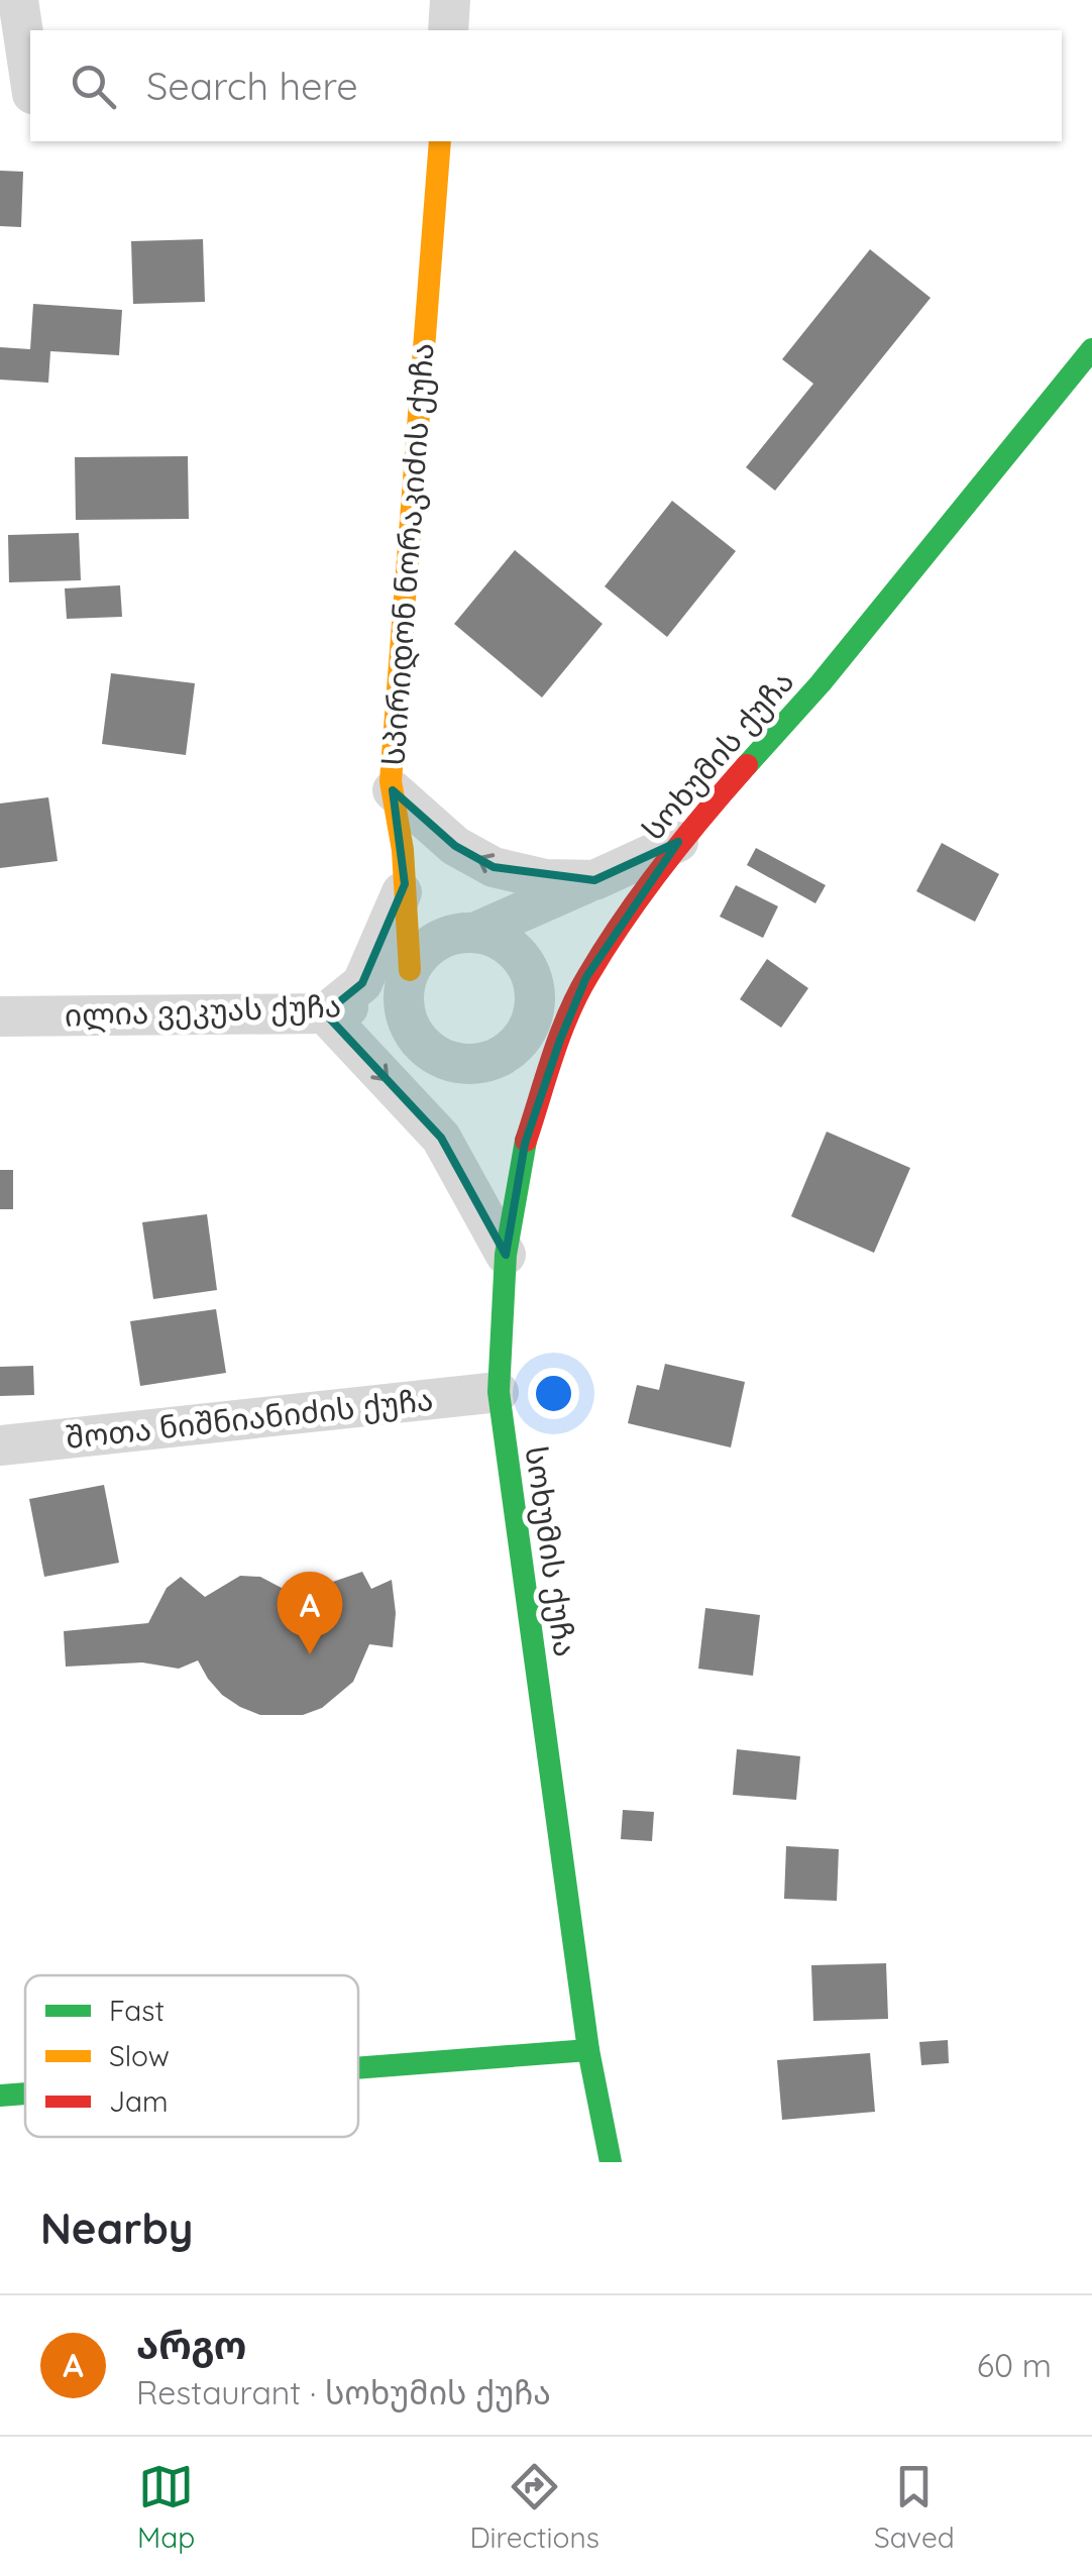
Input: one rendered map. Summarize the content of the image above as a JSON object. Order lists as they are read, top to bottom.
{
  "streets": {
    "main road": ["სპირიდონ ნორაკიძის ქუჩა", "სოხუმის ქუჩა"],
    "street": ["ილია ვეკუას ქუჩა", "შოთა ნიშნიანიძის ქუჩა"]
  },
  "crossings": [
    ["სპირიდონ ნორაკიძის ქუჩა", "სოხუმის ქუჩა"],
    ["სპირიდონ ნორაკიძის ქუჩა", "ილია ვეკუას ქუჩა"],
    ["სოხუმის ქუჩა", "ილია ვეკუას ქუჩა"],
    ["სოხუმის ქუჩა", "შოთა ნიშნიანიძის ქუჩა"]
  ],
  "legend": ["Fast", "Slow", "Jam"],
  "page": {
    "search": "Search here",
    "pins": "A",
    "heading": "Nearby",
    "list": [
      {
        "mark": "A",
        "name": "არგო",
        "note": "Restaurant · სოხუმის ქუჩა",
        "value": "60 m"
      }
    ],
    "nav": ["Map", "Directions", "Saved"]
  }
}
